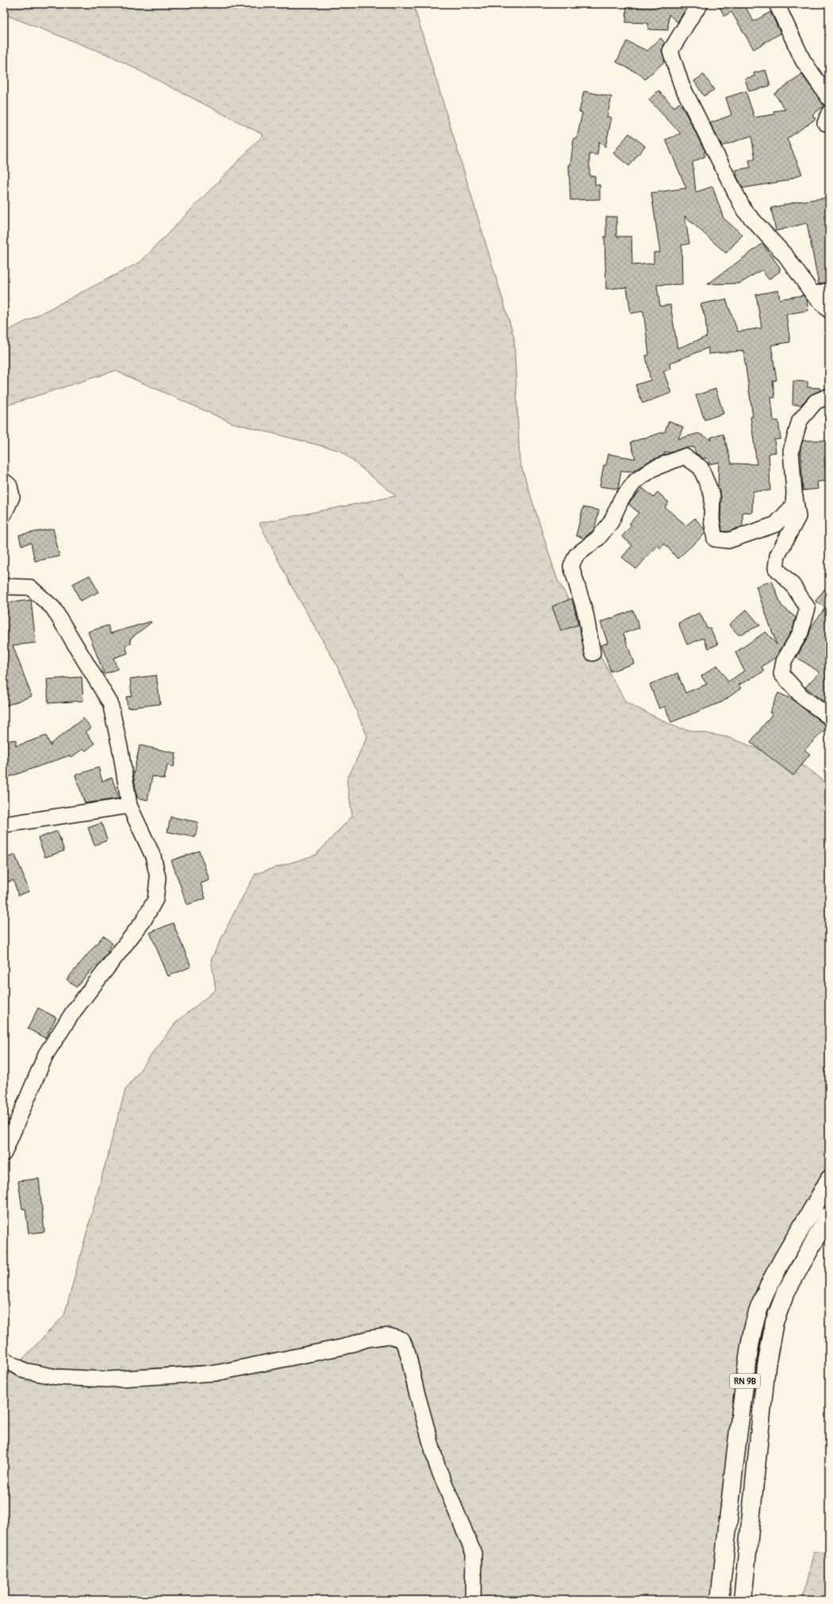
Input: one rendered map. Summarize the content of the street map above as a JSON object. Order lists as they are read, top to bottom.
{
  "streets": {
    "main road": ["RN 9B"]
  }
}
